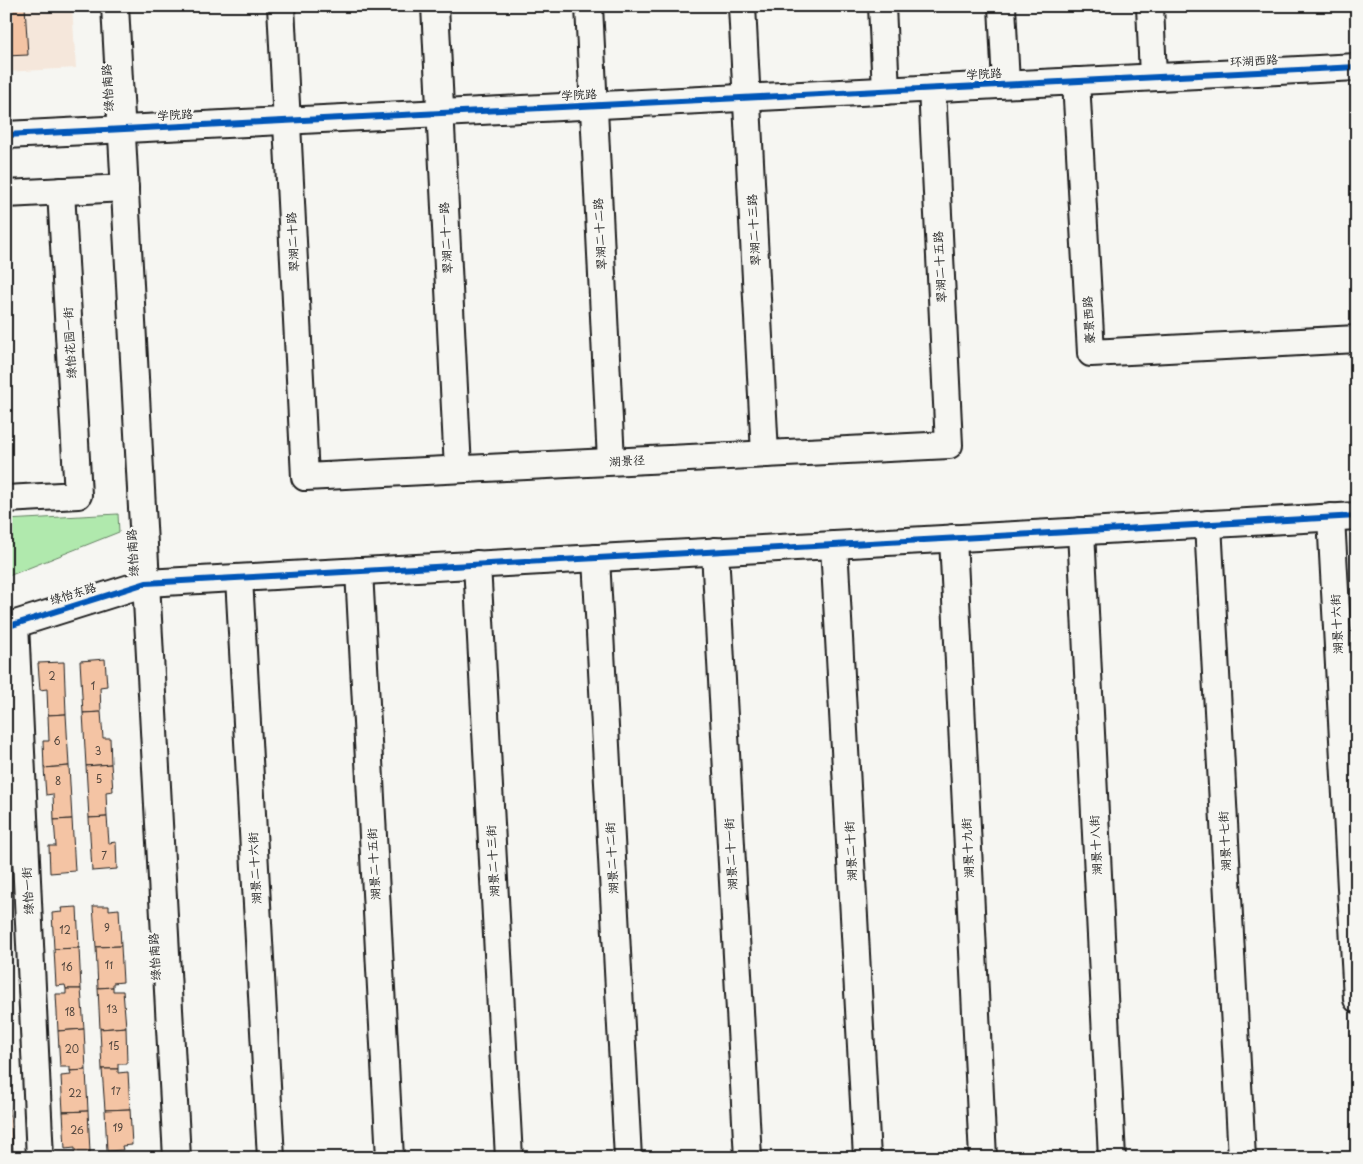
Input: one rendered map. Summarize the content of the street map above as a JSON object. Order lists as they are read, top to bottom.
{
  "streets": {
    "street": [
      "环湖西路",
      "学院路",
      "绿怡南路",
      "翠湖二十三路",
      "翠湖二十二路",
      "翠湖二十一路",
      "翠湖二十路",
      "翠湖二十五路",
      "豪景西路",
      "绿怡花园一街",
      "湖景径",
      "绿怡东路",
      "湖景十六街",
      "湖景十七街",
      "湖景十八街",
      "湖景十九街",
      "湖景二十街",
      "湖景二十一街",
      "湖景二十二街",
      "湖景二十三街",
      "湖景二十五街",
      "湖景二十六街",
      "绿怡一街"
    ]
  },
  "crossings": [
    ["环湖西路", "学院路"],
    ["学院路", "绿怡南路"],
    ["学院路", "翠湖二十三路"],
    ["学院路", "翠湖二十二路"],
    ["学院路", "翠湖二十一路"],
    ["学院路", "翠湖二十路"],
    ["学院路", "翠湖二十五路"],
    ["学院路", "豪景西路"],
    ["绿怡南路", "绿怡东路"],
    ["翠湖二十三路", "湖景径"],
    ["翠湖二十二路", "湖景径"],
    ["翠湖二十一路", "湖景径"],
    ["翠湖二十路", "湖景径"],
    ["翠湖二十五路", "湖景径"],
    ["绿怡东路", "湖景十六街"],
    ["绿怡东路", "湖景十七街"],
    ["绿怡东路", "湖景十八街"],
    ["绿怡东路", "湖景十九街"],
    ["绿怡东路", "湖景二十街"],
    ["绿怡东路", "湖景二十一街"],
    ["绿怡东路", "湖景二十二街"],
    ["绿怡东路", "湖景二十三街"],
    ["绿怡东路", "湖景二十五街"],
    ["绿怡东路", "湖景二十六街"],
    ["绿怡东路", "绿怡一街"]
  ],
  "house_numbers": [
    "2",
    "1",
    "6",
    "3",
    "5",
    "8",
    "7",
    "9",
    "12",
    "11",
    "16",
    "13",
    "18",
    "15",
    "20",
    "17",
    "22",
    "19",
    "26"
  ]
}
